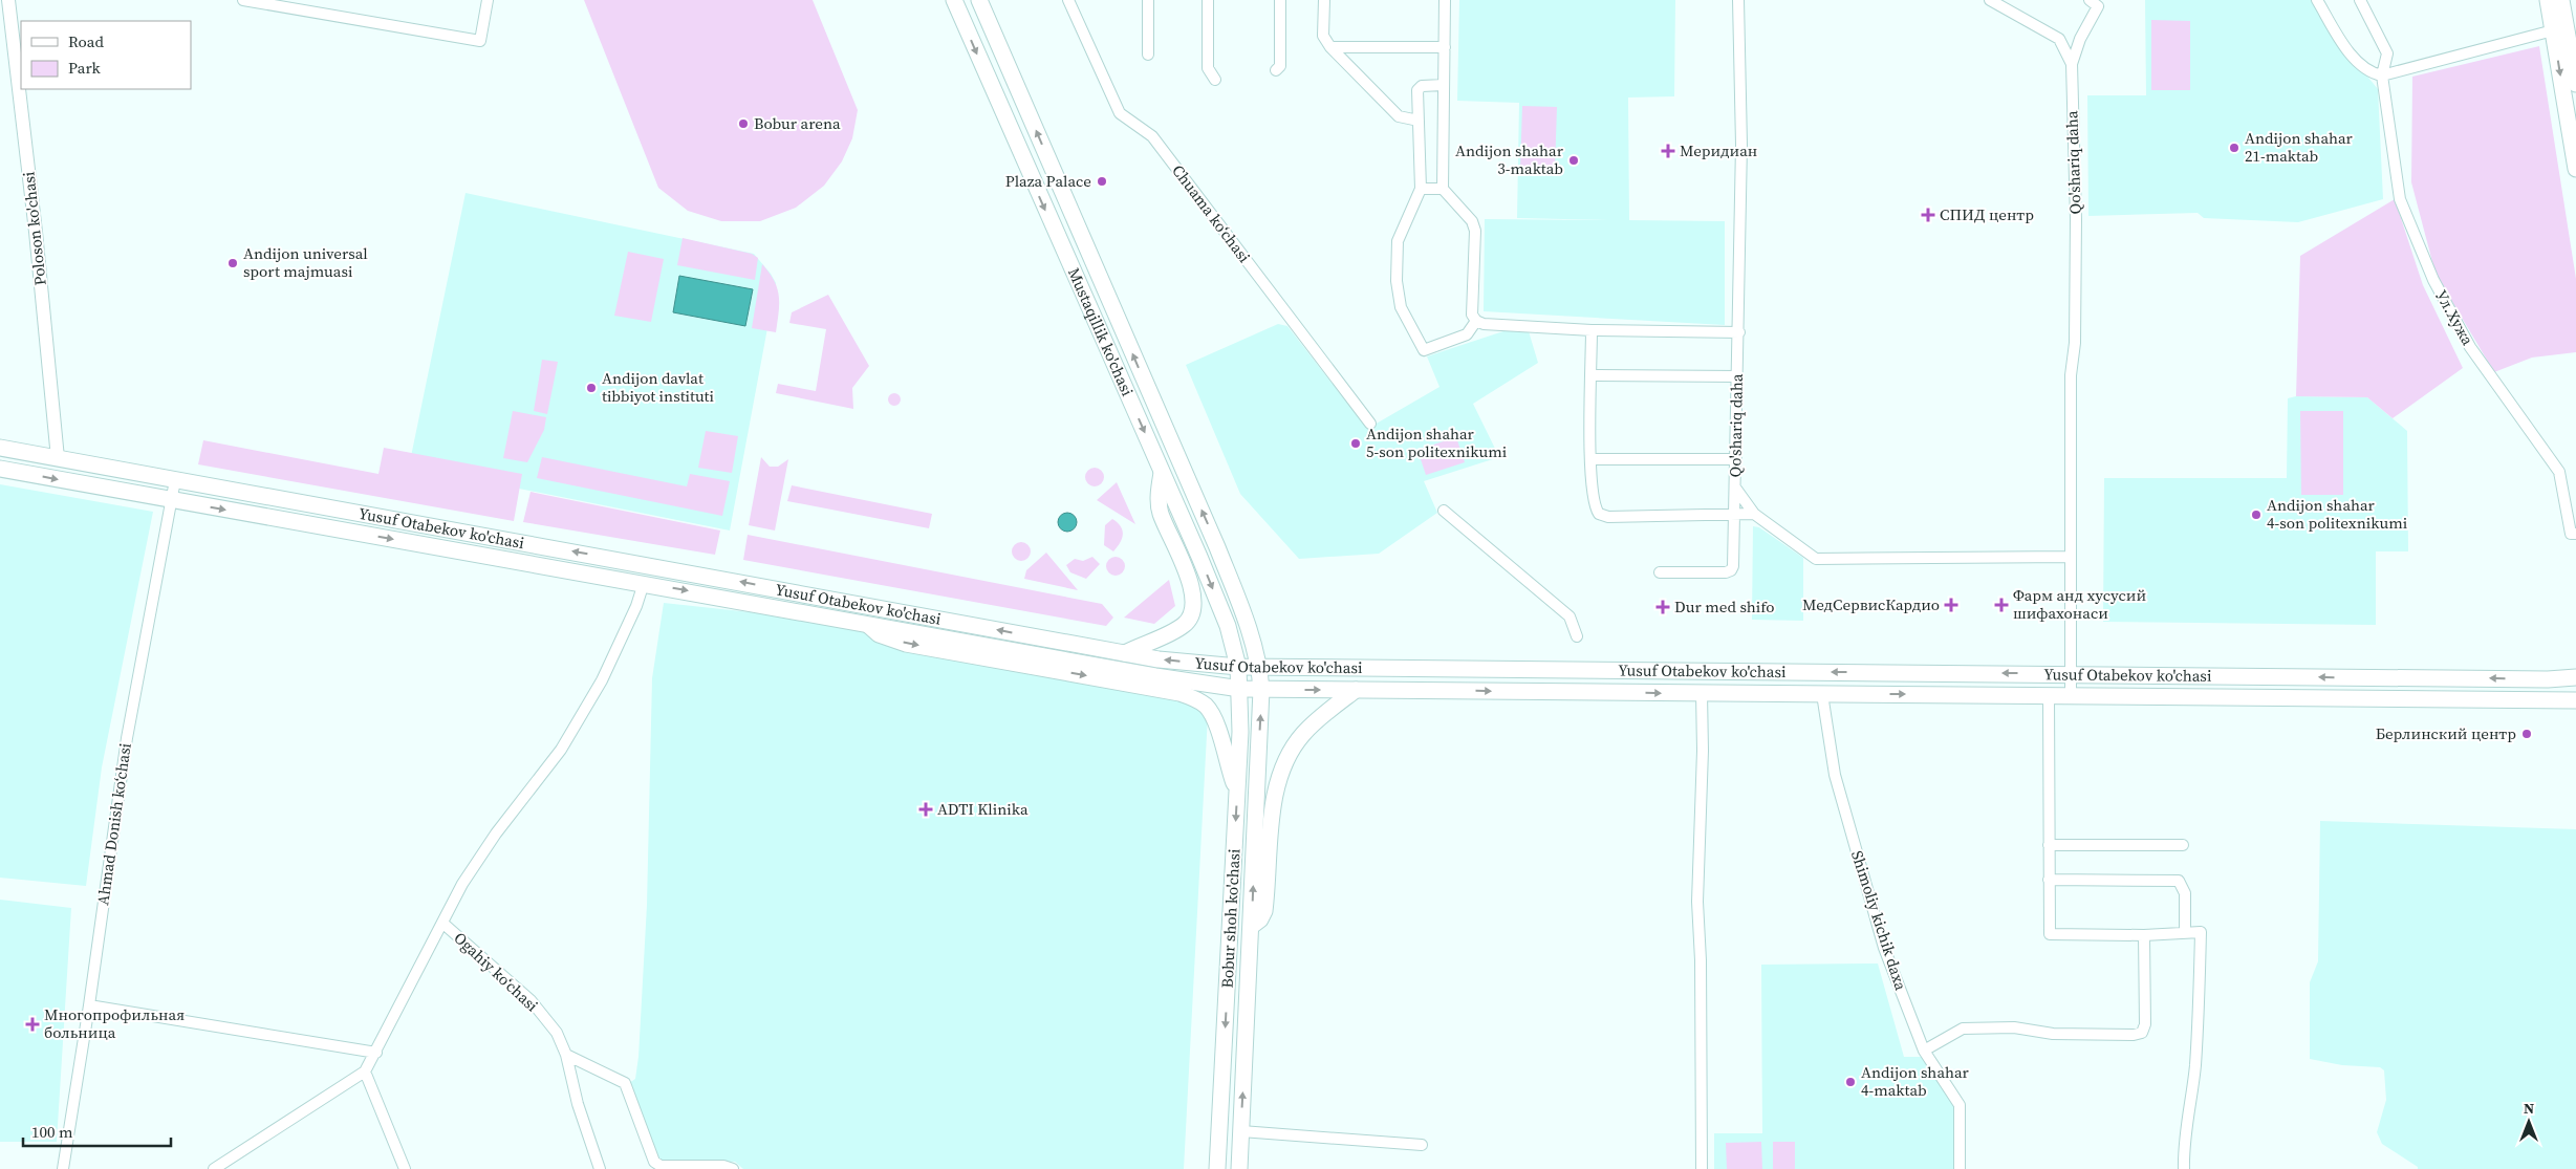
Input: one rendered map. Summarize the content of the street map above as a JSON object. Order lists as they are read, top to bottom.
{
  "streets": {
    "main road": ["Mustaqillik ko'chasi", "Yusuf Otabekov ko'chasi", "Bobur shoh ko'chasi"],
    "street": [
      "Qo'shariq daha",
      "Chuama koʻchasi",
      "Poloson ko'chasi",
      "Ул.Хужа",
      "Ahmad Donish koʻchasi",
      "Shimoliy kichik daxa",
      "Ogahiy koʻchasi"
    ]
  },
  "crossings": [
    ["Qo'shariq daha", "Yusuf Otabekov ko'chasi"],
    ["Poloson ko'chasi", "Yusuf Otabekov ko'chasi"],
    ["Mustaqillik ko'chasi", "Yusuf Otabekov ko'chasi"],
    ["Mustaqillik ko'chasi", "Bobur shoh ko'chasi"],
    ["Yusuf Otabekov ko'chasi", "Ahmad Donish koʻchasi"],
    ["Yusuf Otabekov ko'chasi", "Bobur shoh ko'chasi"],
    ["Yusuf Otabekov ko'chasi", "Shimoliy kichik daxa"]
  ],
  "places": {
    "other": [
      "Bobur arena",
      "Andijon shahar 21-maktab",
      "Andijon shahar 3-maktab",
      "Plaza Palace",
      "Andijon universal sport majmuasi",
      "Andijon davlat tibbiyot instituti",
      "Andijon shahar 5-son politexnikumi",
      "Andijon shahar 4-son politexnikumi",
      "Берлинский центр",
      "Andijon shahar 4-maktab"
    ],
    "health": [
      "Меридиан",
      "СПИД центр",
      "МедСервисКардио",
      "Фарм анд хусусий шифахонаси",
      "Dur med shifo",
      "ADTI Klinika",
      "Многопрофильная больница"
    ]
  },
  "legend": ["Road", "Park"],
  "scale_bar": "100 m",
  "north": "top"
}
